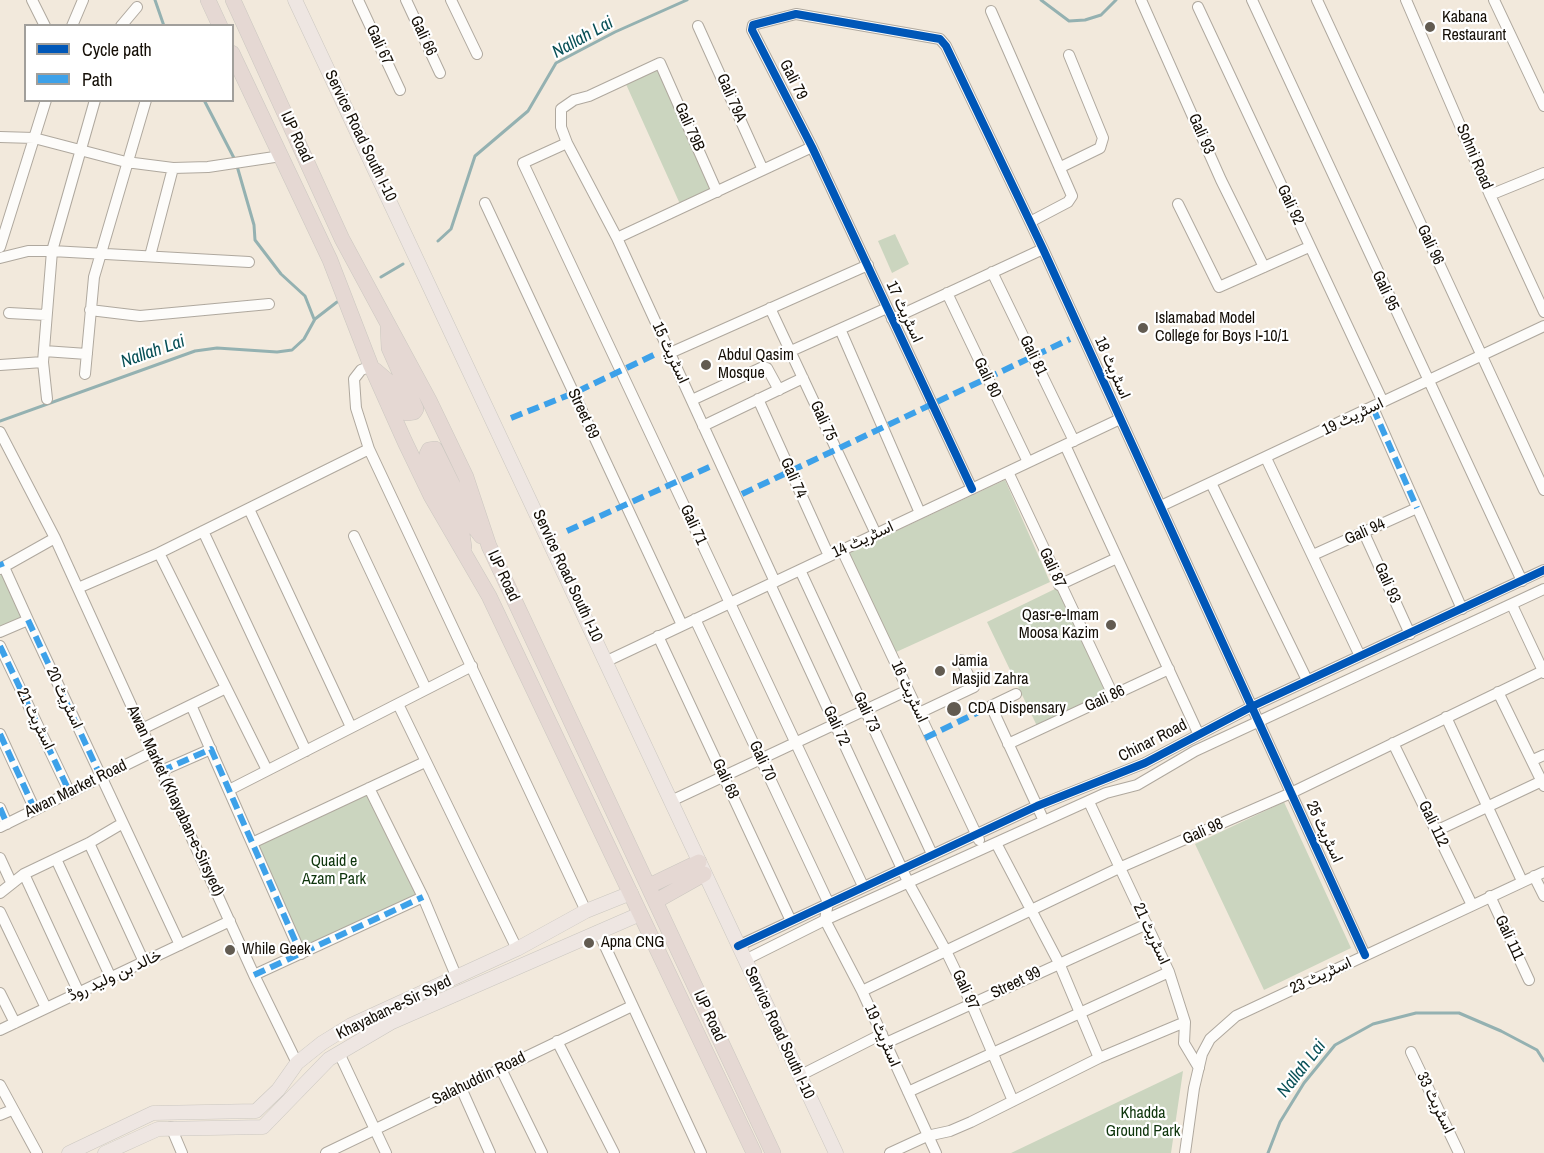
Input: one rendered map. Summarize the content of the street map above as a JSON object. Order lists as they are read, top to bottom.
{
  "streets": {
    "highway": ["IJP Road"],
    "main road": ["Service Road South I-10", "Khayaban-e-Sir Syed"],
    "street": [
      "Gali 66",
      "Gali 67",
      "Gali 79",
      "Gali 79A",
      "Gali 79B",
      "Gali 93",
      "Sohni Road",
      "Gali 92",
      "Gali 96",
      "Gali 95",
      "اسٹریٹ 17",
      "اسٹریٹ 15",
      "Gali 81",
      "اسٹریٹ 18",
      "Gali 80",
      "Street 69",
      "اسٹریٹ 19",
      "Gali 75",
      "Gali 74",
      "Gali 71",
      "Gali 94",
      "اسٹریٹ 14",
      "Gali 87",
      "اسٹریٹ 16",
      "اسٹریٹ 20",
      "Gali 86",
      "Gali 73",
      "اسٹریٹ 21",
      "Gali 72",
      "Chinar Road",
      "Gali 70",
      "Gali 68",
      "Awan Market Road",
      "Awan Market (Khayaban-e-Sirsyed)",
      "Gali 112",
      "Gali 98",
      "اسٹریٹ 25",
      "Gali 111",
      "خالد بن ولید روڈ",
      "اسٹریٹ 23",
      "Street 99",
      "Gali 97",
      "Salahuddin Road",
      "اسٹریٹ 33"
    ]
  },
  "crossings": [
    ["Gali 79", "اسٹریٹ 17"],
    ["Gali 79", "اسٹریٹ 18"],
    ["Gali 79B", "اسٹریٹ 15"],
    ["Gali 93", "Gali 94"],
    ["Gali 93", "Chinar Road"],
    ["Service Road South I-10", "اسٹریٹ 14"],
    ["Service Road South I-10", "Chinar Road"],
    ["Service Road South I-10", "Street 99"],
    ["IJP Road", "Khayaban-e-Sir Syed"],
    ["Gali 92", "اسٹریٹ 19"],
    ["Gali 92", "Gali 94"],
    ["Gali 92", "Chinar Road"],
    ["Gali 96", "اسٹریٹ 19"],
    ["Gali 95", "اسٹریٹ 19"],
    ["Gali 95", "Chinar Road"],
    ["اسٹریٹ 17", "اسٹریٹ 14"],
    ["اسٹریٹ 15", "Gali 71"],
    ["اسٹریٹ 15", "اسٹریٹ 14"],
    ["اسٹریٹ 15", "Gali 72"],
    ["Gali 81", "اسٹریٹ 14"],
    ["Gali 81", "Gali 86"],
    ["Gali 81", "Chinar Road"],
    ["اسٹریٹ 18", "اسٹریٹ 19"],
    ["اسٹریٹ 18", "اسٹریٹ 14"],
    ["اسٹریٹ 18", "Chinar Road"],
    ["اسٹریٹ 18", "اسٹریٹ 25"],
    ["Gali 80", "اسٹریٹ 14"],
    ["Street 69", "اسٹریٹ 14"],
    ["اسٹریٹ 19", "Chinar Road"],
    ["اسٹریٹ 19", "Gali 98"],
    ["اسٹریٹ 19", "Street 99"],
    ["Gali 75", "اسٹریٹ 14"],
    ["Gali 74", "اسٹریٹ 14"],
    ["Gali 71", "اسٹریٹ 14"],
    ["Gali 71", "Chinar Road"],
    ["اسٹریٹ 14", "Gali 87"],
    ["اسٹریٹ 14", "اسٹریٹ 16"],
    ["اسٹریٹ 14", "Gali 73"],
    ["اسٹریٹ 14", "Gali 72"],
    ["اسٹریٹ 14", "Gali 70"],
    ["اسٹریٹ 14", "Gali 68"],
    ["Gali 87", "Gali 86"],
    ["اسٹریٹ 16", "Chinar Road"],
    ["اسٹریٹ 20", "Awan Market Road"],
    ["اسٹریٹ 20", "خالد بن ولید روڈ"],
    ["Gali 73", "Chinar Road"],
    ["اسٹریٹ 21", "Chinar Road"],
    ["اسٹریٹ 21", "Awan Market Road"],
    ["اسٹریٹ 21", "Gali 98"],
    ["اسٹریٹ 21", "اسٹریٹ 23"],
    ["اسٹریٹ 21", "Street 99"],
    ["Gali 72", "Chinar Road"],
    ["Gali 72", "Gali 97"],
    ["Chinar Road", "Gali 70"],
    ["Chinar Road", "Gali 68"],
    ["Chinar Road", "اسٹریٹ 25"],
    ["Chinar Road", "Gali 97"],
    ["Awan Market Road", "Awan Market (Khayaban-e-Sirsyed)"],
    ["Awan Market (Khayaban-e-Sirsyed)", "خالد بن ولید روڈ"],
    ["Awan Market (Khayaban-e-Sirsyed)", "Khayaban-e-Sir Syed"],
    ["Gali 112", "Gali 98"],
    ["Gali 112", "اسٹریٹ 23"],
    ["Gali 98", "اسٹریٹ 25"],
    ["Gali 98", "Gali 97"],
    ["اسٹریٹ 25", "اسٹریٹ 23"],
    ["Gali 111", "اسٹریٹ 23"],
    ["Street 99", "Gali 97"]
  ],
  "water": ["Nallah Lai"],
  "parks": ["Quaid e Azam Park", "Khadda Ground Park"],
  "places": [
    "Kabana Restaurant",
    "Islamabad Model College for Boys I-10/1",
    "Abdul Qasim Mosque",
    "Qasr-e-Imam Moosa Kazim",
    "Jamia Masjid Zahra",
    "CDA Dispensary",
    "Apna CNG",
    "While Geek"
  ],
  "legend": ["Cycle path", "Path"]
}
